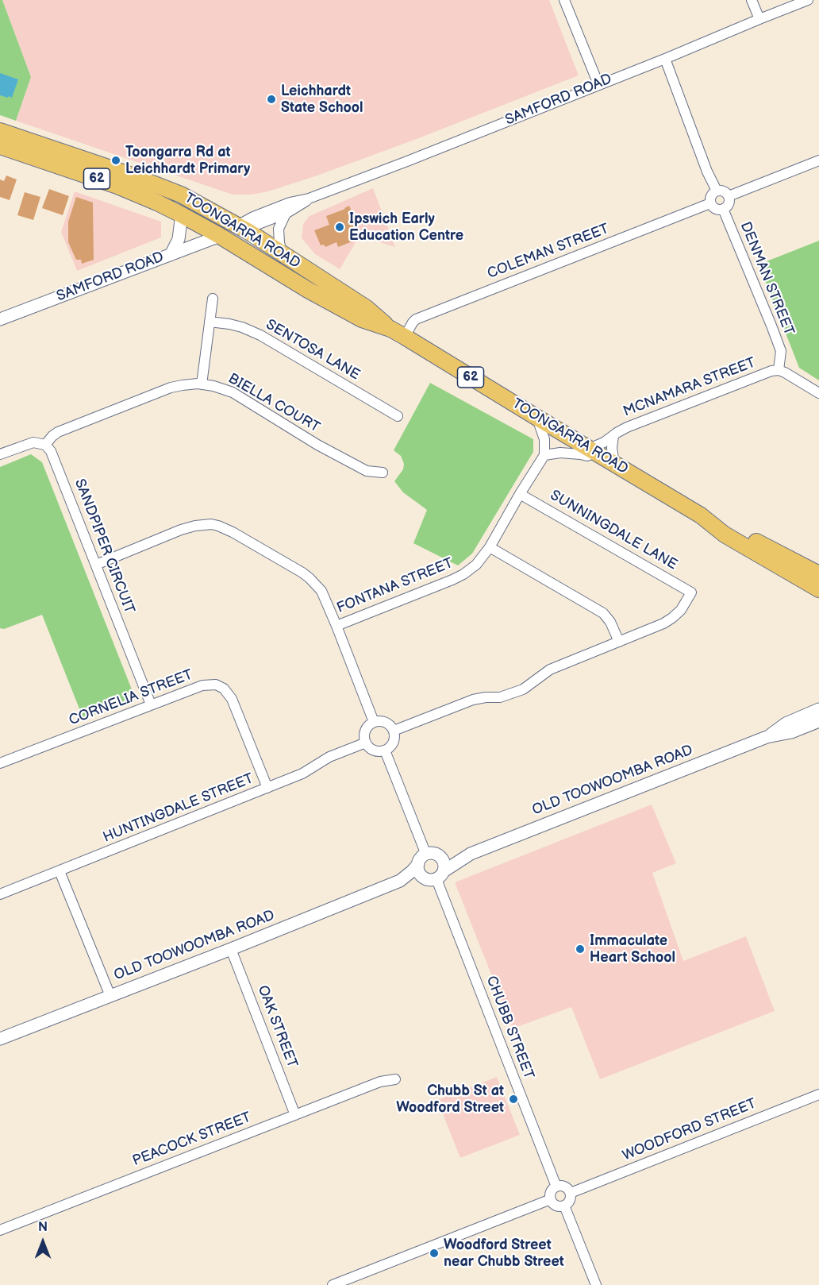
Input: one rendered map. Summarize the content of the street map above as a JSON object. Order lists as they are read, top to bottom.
{
  "streets": {
    "main road": ["SAMFORD ROAD", "62", "TOONGARRA ROAD"],
    "street": [
      "COLEMAN STREET",
      "DENMAN STREET",
      "SENTOSA LANE",
      "MCNAMARA STREET",
      "BIELLA COURT",
      "SUNNINGDALE LANE",
      "SANDPIPER CIRCUIT",
      "FONTANA STREET",
      "CORNELIA STREET",
      "OLD TOOWOOMBA ROAD",
      "HUNTINGDALE STREET",
      "OAK STREET",
      "CHUBB STREET",
      "WOODFORD STREET",
      "PEACOCK STREET"
    ]
  },
  "crossings": [
    ["SAMFORD ROAD", "TOONGARRA ROAD"],
    ["TOONGARRA ROAD", "COLEMAN STREET"],
    ["TOONGARRA ROAD", "MCNAMARA STREET"],
    ["COLEMAN STREET", "DENMAN STREET"],
    ["DENMAN STREET", "MCNAMARA STREET"],
    ["BIELLA COURT", "SANDPIPER CIRCUIT"],
    ["SUNNINGDALE LANE", "FONTANA STREET"],
    ["SANDPIPER CIRCUIT", "CORNELIA STREET"],
    ["CORNELIA STREET", "HUNTINGDALE STREET"],
    ["OLD TOOWOOMBA ROAD", "OAK STREET"],
    ["OLD TOOWOOMBA ROAD", "CHUBB STREET"],
    ["OAK STREET", "PEACOCK STREET"],
    ["CHUBB STREET", "WOODFORD STREET"]
  ],
  "places": [
    "Leichhardt State School",
    "Toongarra Rd at Leichhardt Primary",
    "Ipswich Early Education Centre",
    "Immaculate Heart School",
    "Chubb St at Woodford Street",
    "Woodford Street near Chubb Street"
  ],
  "north": "top"
}
